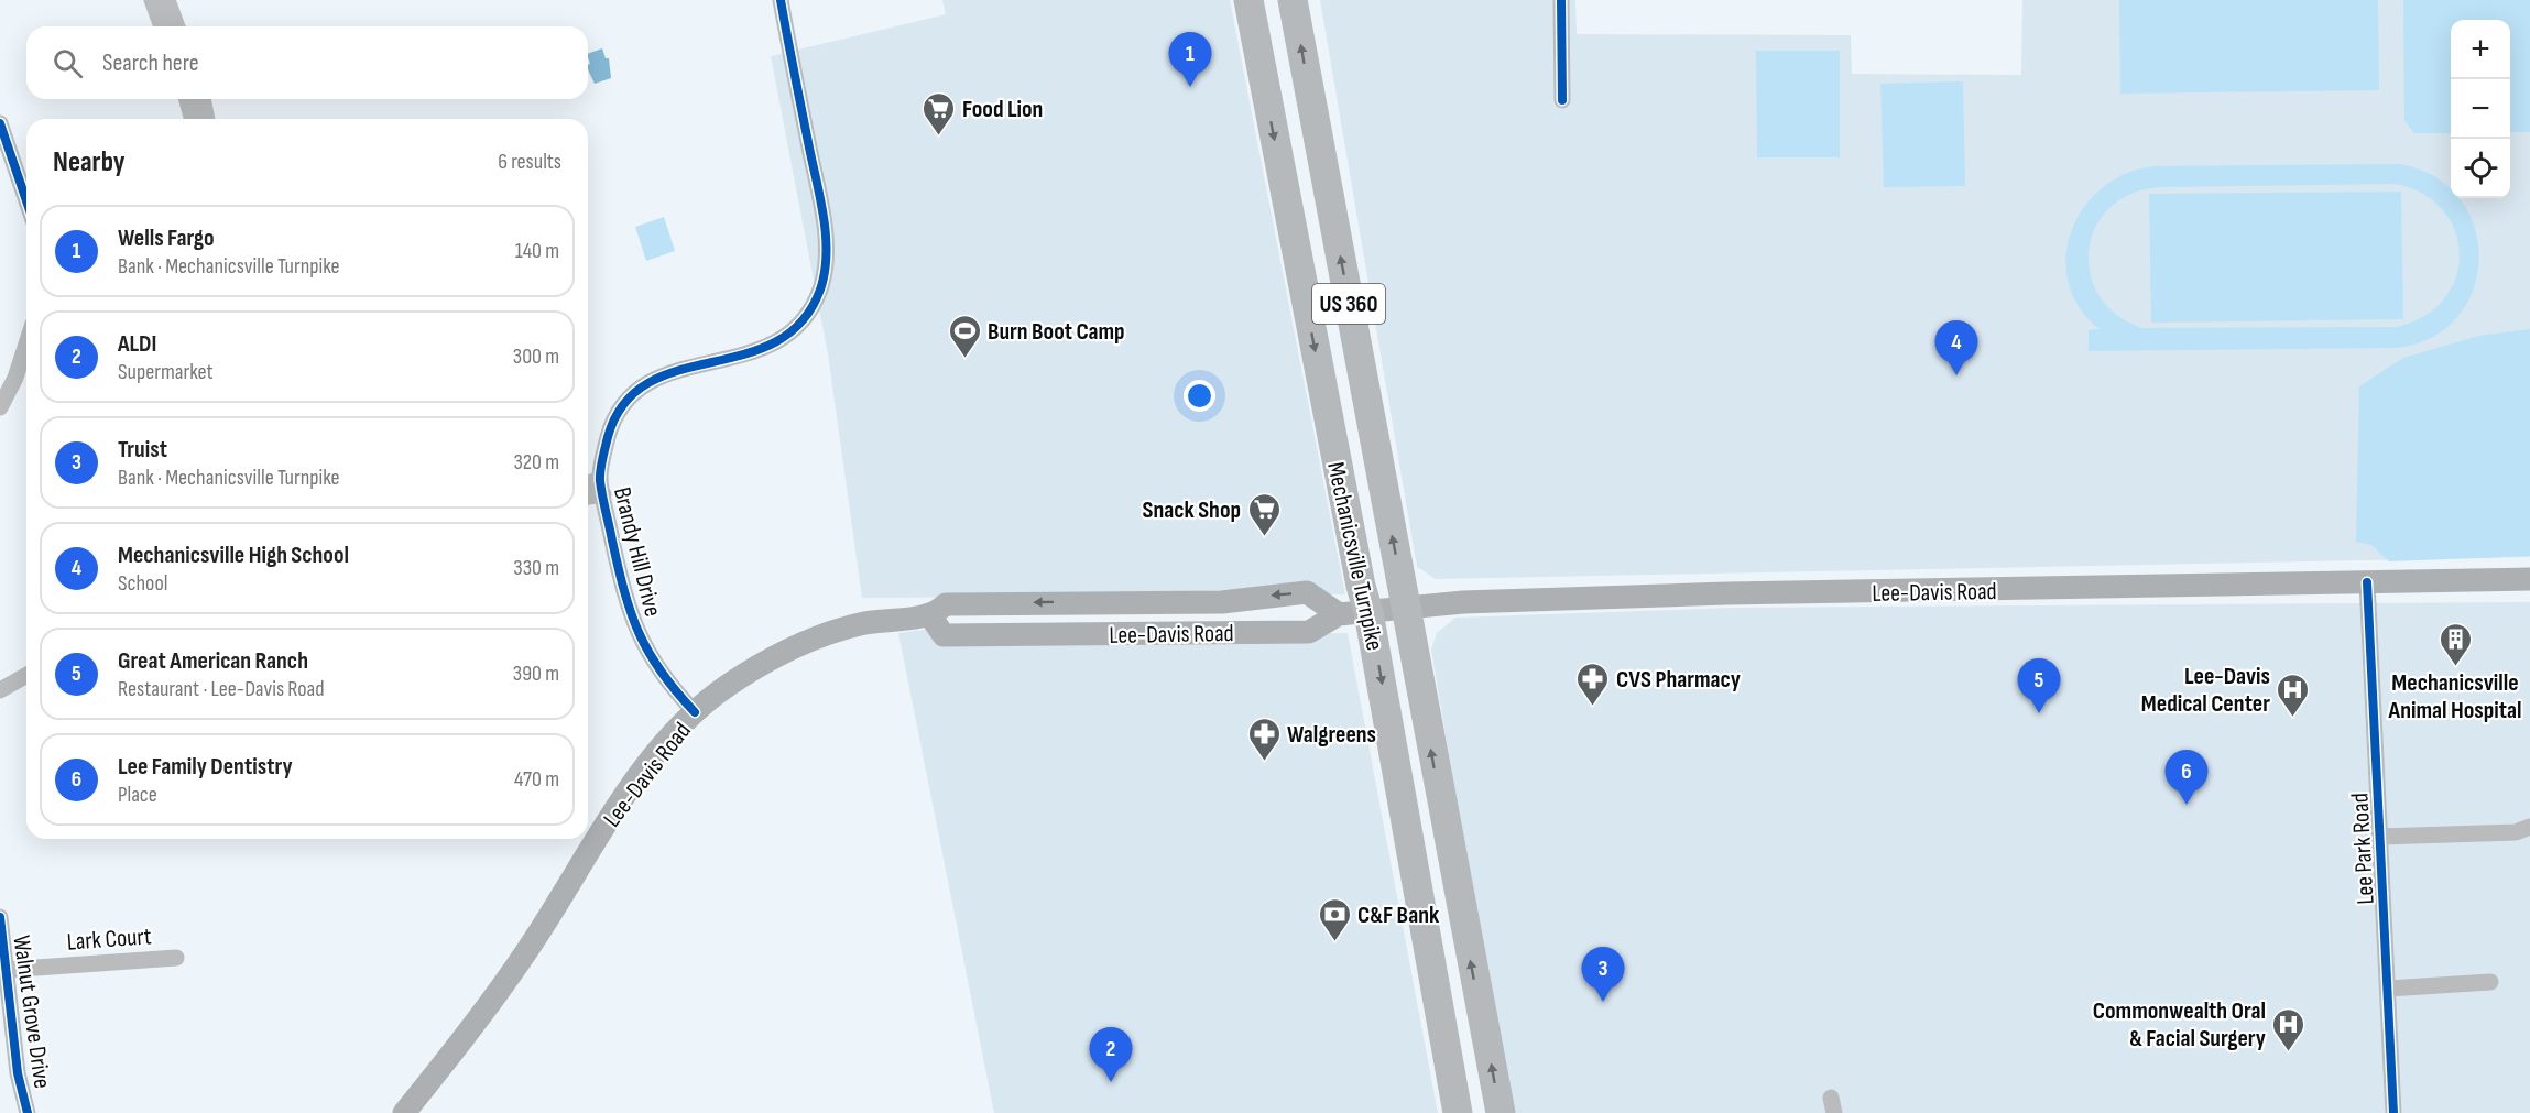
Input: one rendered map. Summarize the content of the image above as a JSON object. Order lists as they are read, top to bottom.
{
  "streets": {
    "highway": ["US 360", "Mechanicsville Turnpike"],
    "main road": ["Lee-Davis Road"],
    "street": [
      "Brandy Hill Drive",
      "Lee Park Road",
      "Lark Court",
      "Walnut Grove Drive"
    ]
  },
  "crossings": [
    ["Brandy Hill Drive", "Lee-Davis Road"],
    ["Mechanicsville Turnpike", "Lee-Davis Road"],
    ["Lee-Davis Road", "Lee Park Road"],
    ["Lark Court", "Walnut Grove Drive"]
  ],
  "places": {
    "supermarket": ["Food Lion", "Snack Shop"],
    "sports": ["Burn Boot Camp"],
    "building": ["Mechanicsville Animal Hospital"],
    "pharmacy": ["CVS Pharmacy", "Walgreens"],
    "hospital": ["Lee-Davis Medical Center", "Commonwealth Oral & Facial Surgery"],
    "bank": ["C&F Bank"]
  },
  "page": {
    "map_buttons": ["+", "−"],
    "search": "Search here",
    "pins": [
      "1",
      "4",
      "5",
      "6",
      "3",
      "2"
    ],
    "heading": ["Nearby", "6 results"],
    "list": [
      {
        "mark": "1",
        "name": "Wells Fargo",
        "note": "Bank · Mechanicsville Turnpike",
        "value": "140 m"
      },
      {
        "mark": "2",
        "name": "ALDI",
        "note": "Supermarket",
        "value": "300 m"
      },
      {
        "mark": "3",
        "name": "Truist",
        "note": "Bank · Mechanicsville Turnpike",
        "value": "320 m"
      },
      {
        "mark": "4",
        "name": "Mechanicsville High School",
        "note": "School",
        "value": "330 m"
      },
      {
        "mark": "5",
        "name": "Great American Ranch",
        "note": "Restaurant · Lee-Davis Road",
        "value": "390 m"
      },
      {
        "mark": "6",
        "name": "Lee Family Dentistry",
        "note": "Place",
        "value": "470 m"
      }
    ]
  }
}
